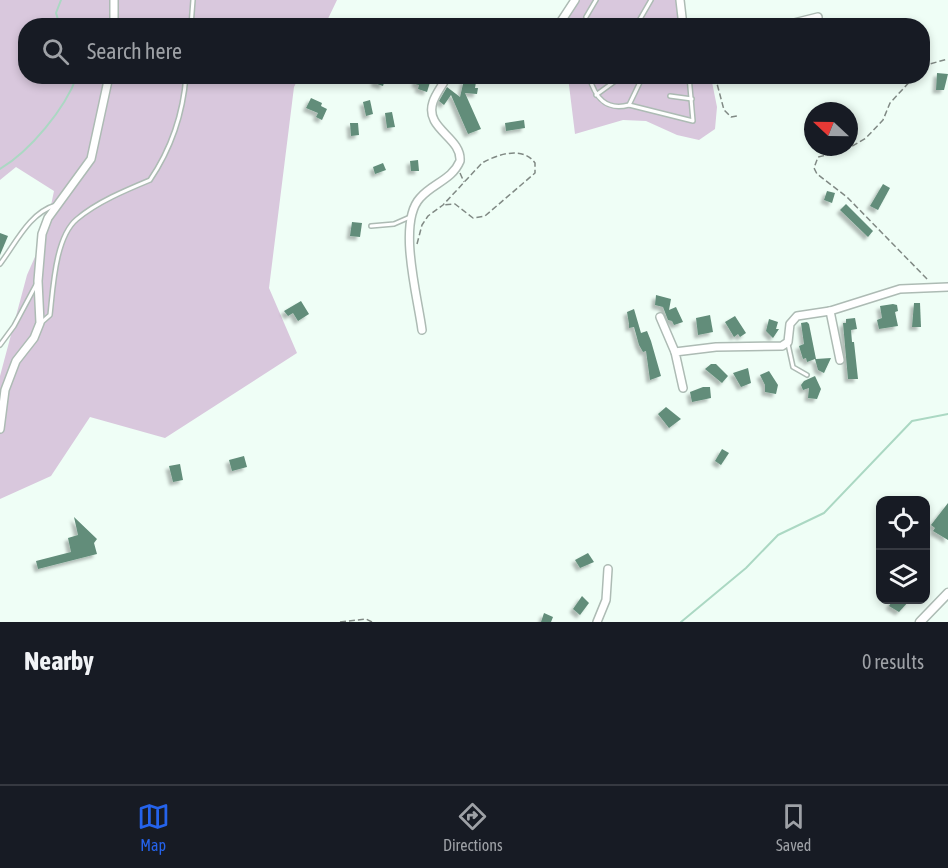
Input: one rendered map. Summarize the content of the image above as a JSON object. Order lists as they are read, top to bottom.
{
  "north": "left",
  "page": {
    "search": "Search here",
    "heading": ["Nearby", "0 results"],
    "nav": ["Map", "Directions", "Saved"]
  }
}
